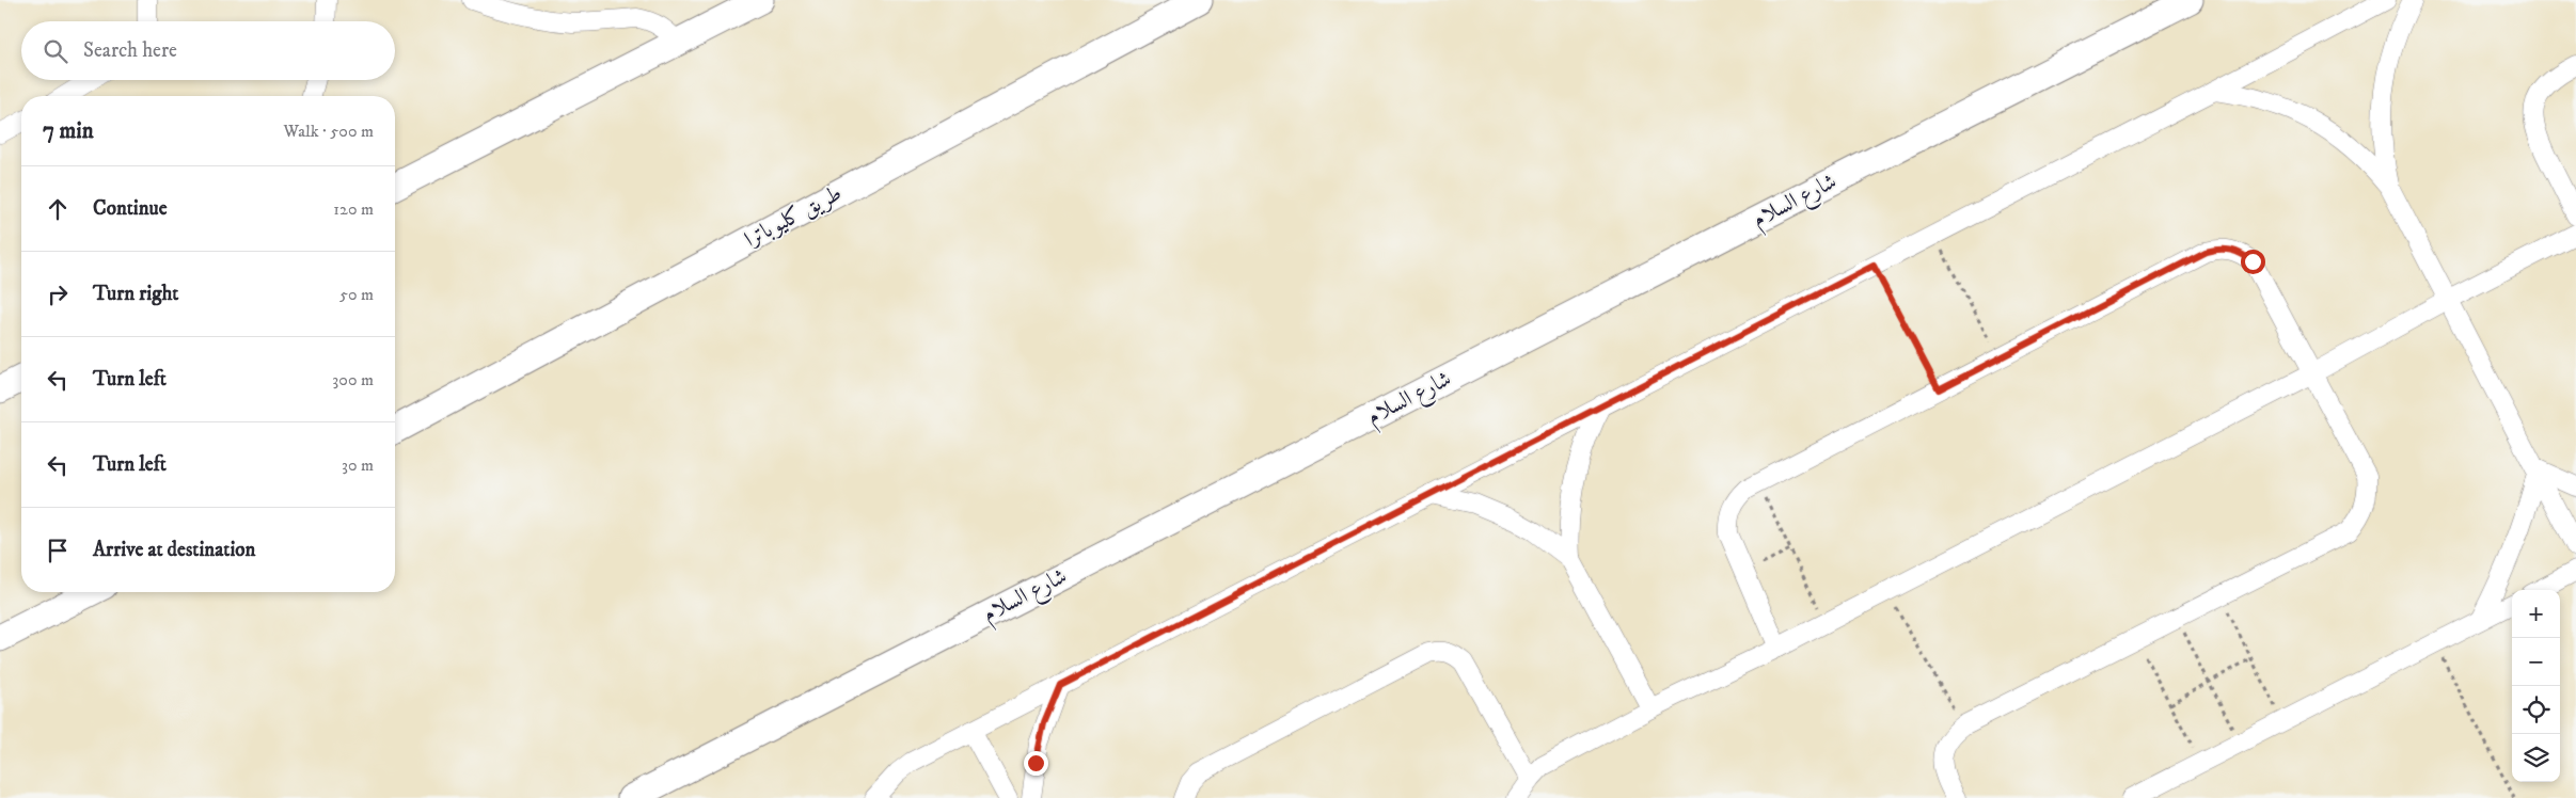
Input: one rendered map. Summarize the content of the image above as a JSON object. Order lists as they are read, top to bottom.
{
  "streets": {
    "main road": ["شارع السلام", "طريق كليوباترا"]
  },
  "page": {
    "search": "Search here",
    "heading": ["7 min", "Walk · 500 m"],
    "list": [
      ["Continue", "120 m"],
      ["Turn right", "50 m"],
      ["Turn left", "300 m"],
      ["Turn left", "30 m"],
      "Arrive at destination"
    ],
    "map_buttons": ["+", "−"]
  }
}
